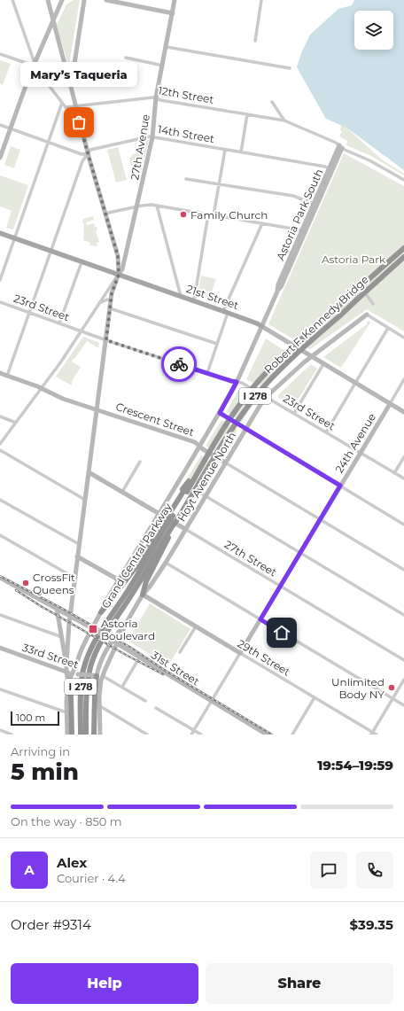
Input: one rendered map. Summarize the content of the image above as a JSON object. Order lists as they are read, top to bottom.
{
  "streets": {
    "highway": ["Robert F. Kennedy Bridge", "I 278", "Grand Central Parkway"],
    "main road": [
      "27th Avenue",
      "Astoria Park South",
      "21st Street",
      "Crescent Street",
      "24th Avenue",
      "Hoyt Avenue North",
      "27th Street",
      "33rd Street",
      "29th Street",
      "31st Street"
    ],
    "street": ["12th Street", "14th Street", "23rd Street"]
  },
  "crossings": [
    ["12th Street", "27th Avenue"],
    ["12th Street", "Astoria Park South"],
    ["14th Street", "27th Avenue"],
    ["14th Street", "Astoria Park South"],
    ["27th Avenue", "21st Street"],
    ["Astoria Park South", "21st Street"],
    ["Astoria Park South", "23rd Street"],
    ["Astoria Park South", "Crescent Street"],
    ["Astoria Park South", "27th Street"],
    ["Astoria Park South", "33rd Street"],
    ["Astoria Park South", "31st Street"],
    ["21st Street", "24th Avenue"],
    ["21st Street", "Hoyt Avenue North"],
    ["23rd Street", "24th Avenue"],
    ["23rd Street", "Hoyt Avenue North"],
    ["Robert F. Kennedy Bridge", "Grand Central Parkway"],
    ["Crescent Street", "24th Avenue"],
    ["Crescent Street", "Hoyt Avenue North"],
    ["24th Avenue", "27th Street"],
    ["24th Avenue", "29th Street"],
    ["24th Avenue", "31st Street"],
    ["Hoyt Avenue North", "27th Street"],
    ["Hoyt Avenue North", "33rd Street"],
    ["Hoyt Avenue North", "29th Street"],
    ["Hoyt Avenue North", "31st Street"]
  ],
  "parks": ["Astoria Park"],
  "places": {
    "other": [
      "Mary’s Taqueria",
      "Family Church",
      "CrossFit Queens",
      "Unlimited Body NY"
    ],
    "transit": ["Astoria Boulevard"]
  },
  "scale_bar": "100 m",
  "page": {
    "bubble": "Mary’s Taqueria",
    "scale": "100 m",
    "heading": ["5 min", "Arriving in", "19:54–19:59"],
    "panel": [
      "Alex",
      "Courier · 4.4",
      "Order #9314",
      "$39.35"
    ],
    "bar": "On the way · 850 m",
    "round": "A",
    "buttons": ["Help", "Share"]
  }
}
